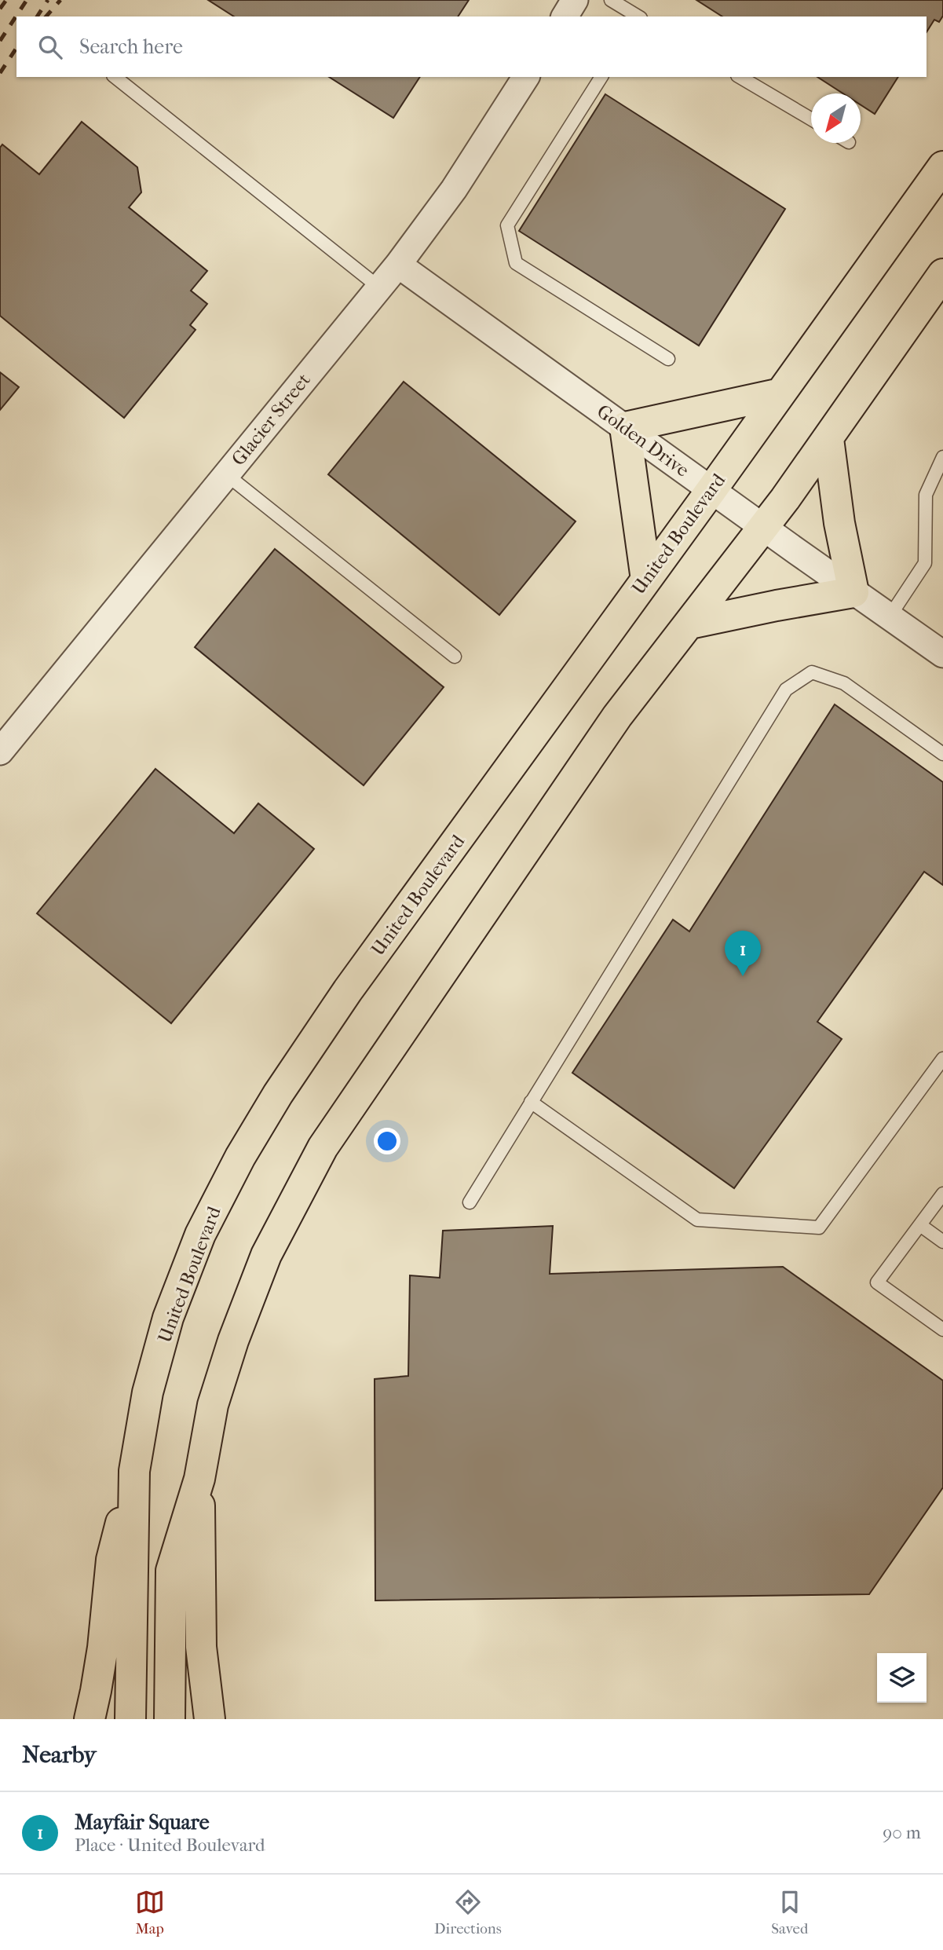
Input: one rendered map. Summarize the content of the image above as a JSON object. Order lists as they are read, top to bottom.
{
  "streets": {
    "main road": ["United Boulevard"],
    "street": ["Glacier Street", "Golden Drive"]
  },
  "crossings": [
    ["Glacier Street", "Golden Drive"],
    ["Golden Drive", "United Boulevard"]
  ],
  "north": "bottom left",
  "page": {
    "search": "Search here",
    "pins": "1",
    "heading": "Nearby",
    "list": [
      {
        "mark": "1",
        "name": "Mayfair Square",
        "note": "Place · United Boulevard",
        "value": "90 m"
      }
    ],
    "nav": ["Map", "Directions", "Saved"]
  }
}
